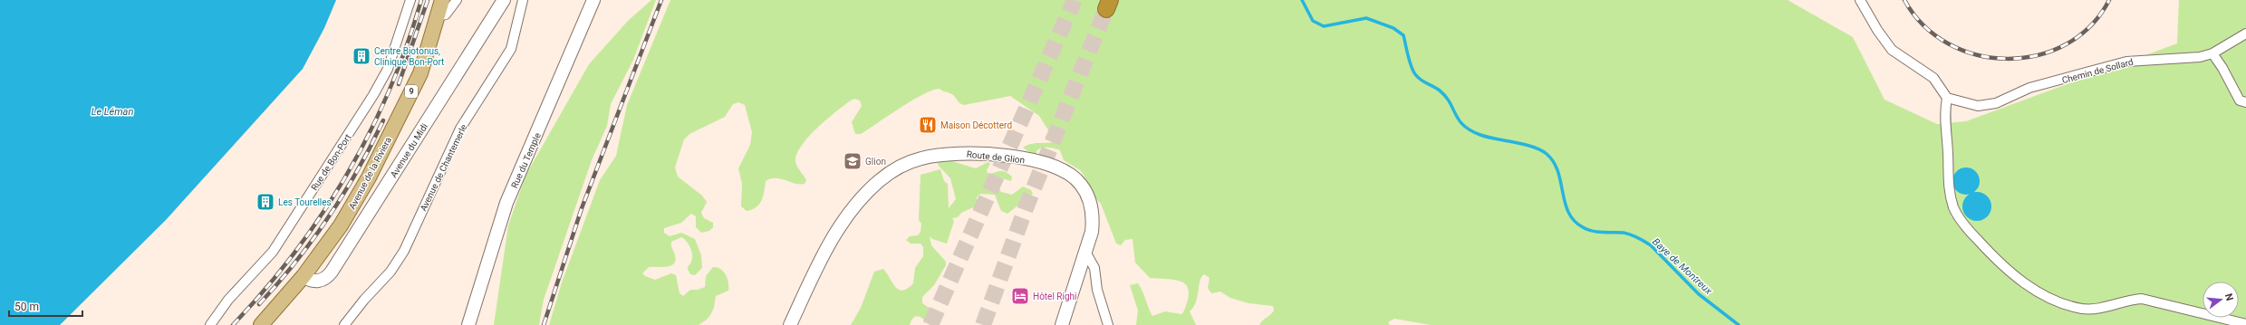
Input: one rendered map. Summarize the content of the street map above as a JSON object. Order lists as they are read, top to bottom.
{
  "streets": {
    "main road": ["9", "Avenue de la Riviera"],
    "street": [
      "Chemin de Sollard",
      "Avenue du Midi",
      "Route de Glion",
      "Rue du Temple",
      "Rue de Bon-Port",
      "Avenue de Chantemerle"
    ]
  },
  "crossings": [
    ["Avenue du Midi", "Avenue de la Riviera"]
  ],
  "water": ["Le Léman", "Baye de Montreux"],
  "places": {
    "building": ["Centre Biotonus, Clinique Bon-Port", "Les Tourelles"],
    "restaurant": ["Maison Décotterd"],
    "school or university": ["Glion"],
    "hotel": ["Hôtel Righi"]
  },
  "scale_bar": "50 m",
  "north": "right"
}
